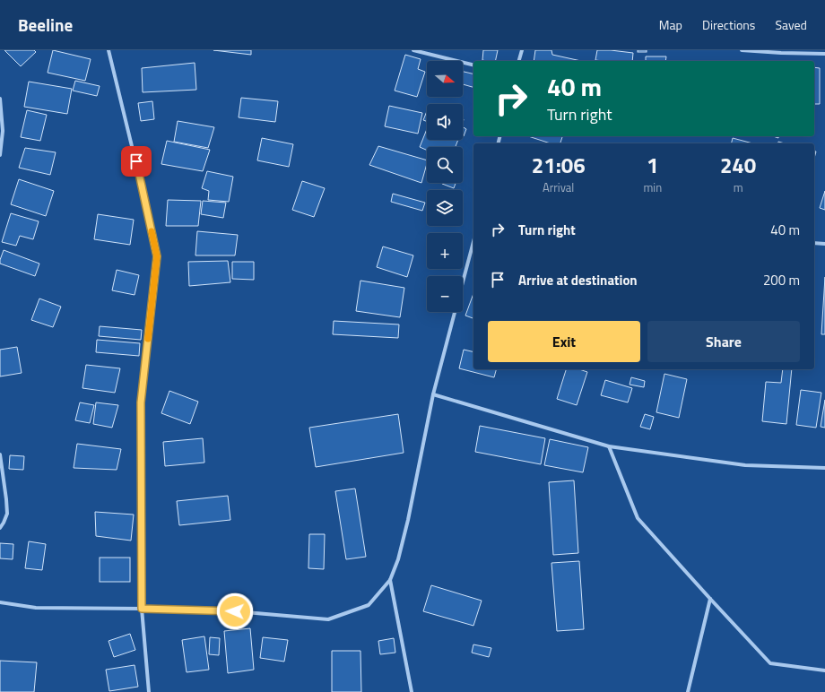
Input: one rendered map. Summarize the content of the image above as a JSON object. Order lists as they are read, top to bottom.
{
  "north": "right",
  "page": {
    "header": "Beeline",
    "nav": ["Map", "Directions", "Saved"],
    "map_buttons": ["+", "−"],
    "turn": ["40 m", "Turn right"],
    "eta": [
      "21:06",
      "Arrival",
      "1",
      "min",
      "240",
      "m"
    ],
    "list": [
      {
        "name": "Turn right",
        "value": "40 m"
      },
      {
        "name": "Arrive at destination",
        "value": "200 m"
      }
    ],
    "buttons": ["Exit", "Share"]
  }
}
